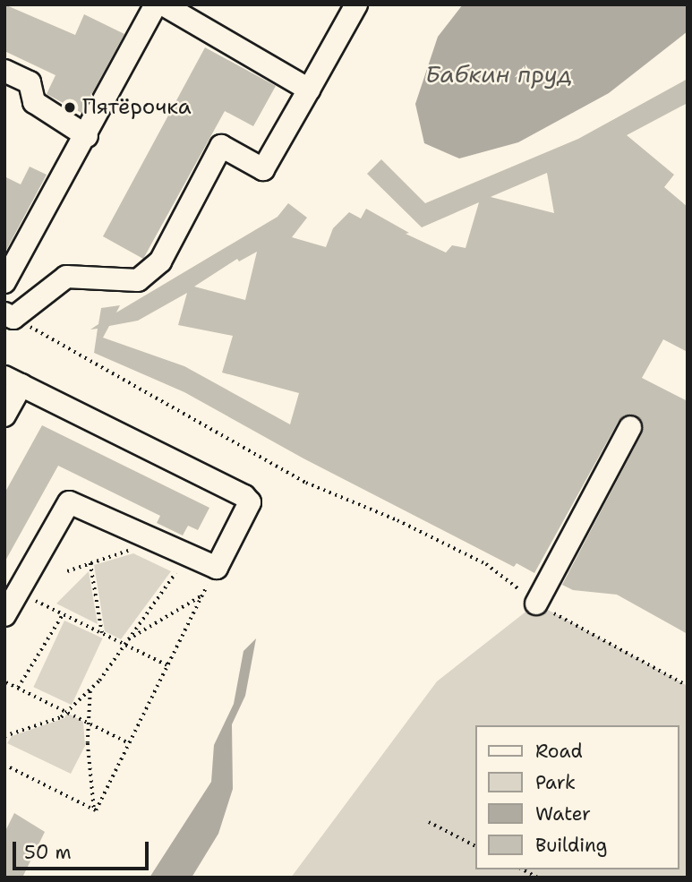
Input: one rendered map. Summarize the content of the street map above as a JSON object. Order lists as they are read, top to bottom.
{
  "water": ["Бабкин пруд"],
  "places": ["Пятёрочка"],
  "legend": [
    "Road",
    "Park",
    "Water",
    "Building"
  ],
  "scale_bar": "50 m"
}
